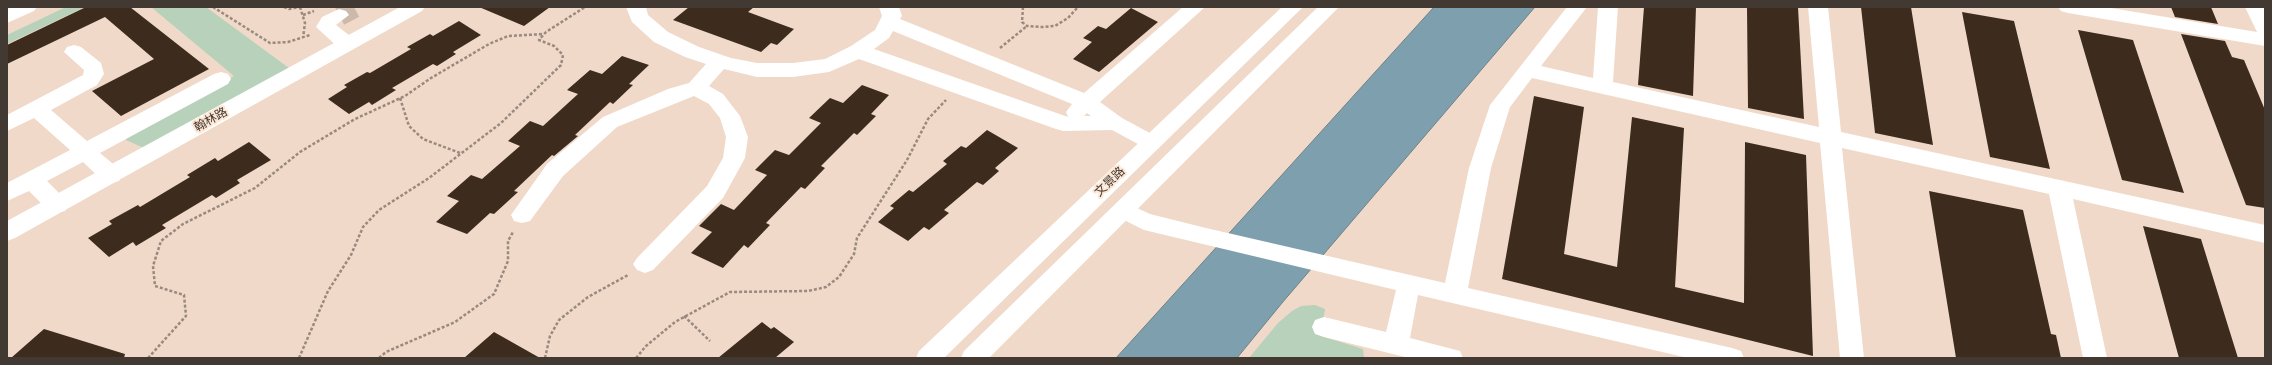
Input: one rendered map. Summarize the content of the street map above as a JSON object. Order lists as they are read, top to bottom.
{
  "streets": {
    "main road": ["翰林路", "文景路"]
  }
}
